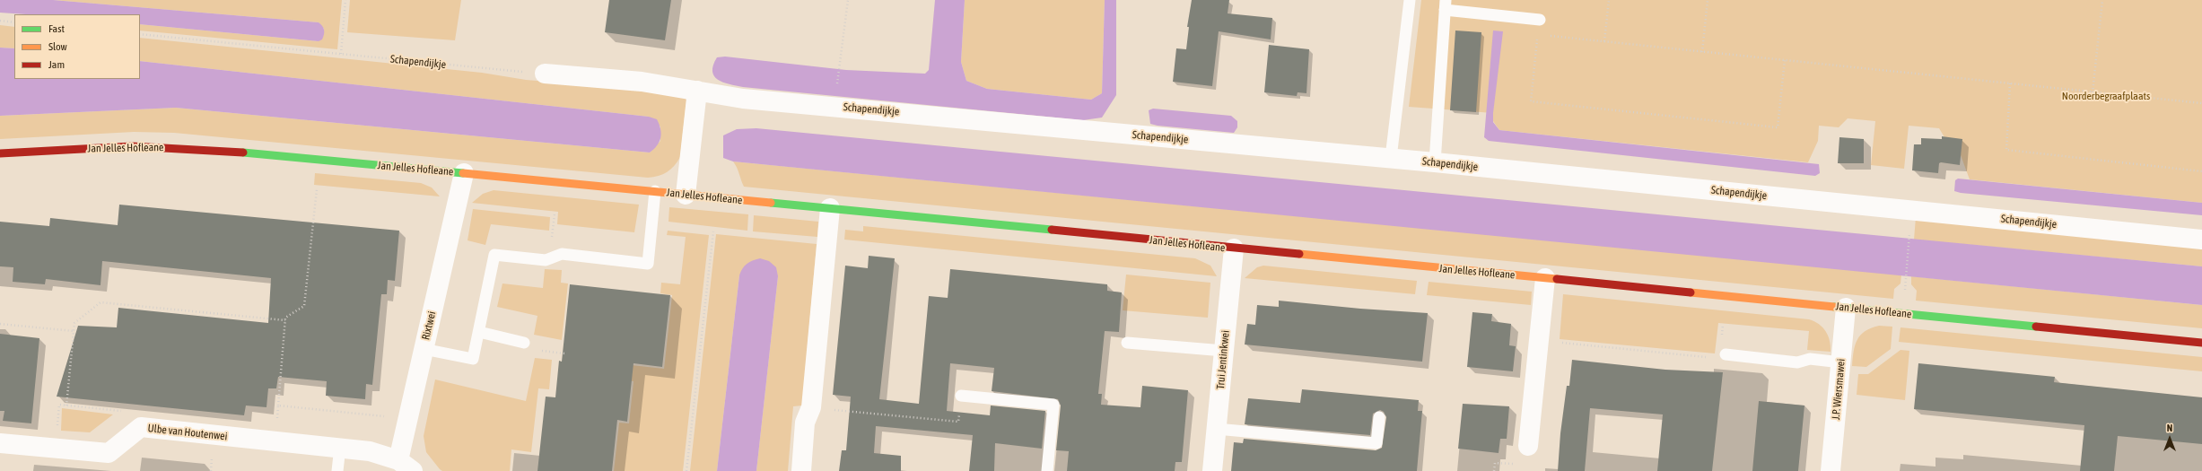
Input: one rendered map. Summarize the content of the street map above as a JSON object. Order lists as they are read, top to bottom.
{
  "streets": {
    "street": [
      "Schapendijkje",
      "Jan Jelles Hofleane",
      "Rixtwei",
      "Trui Jentinkwei",
      "J.P. Wiersmawei",
      "Ulbe van Houtenwei"
    ]
  },
  "crossings": [
    ["Jan Jelles Hofleane", "Rixtwei"],
    ["Jan Jelles Hofleane", "Trui Jentinkwei"],
    ["Jan Jelles Hofleane", "J.P. Wiersmawei"],
    ["Rixtwei", "Ulbe van Houtenwei"]
  ],
  "parks": ["Noorderbegraafplaats"],
  "legend": ["Fast", "Slow", "Jam"],
  "north": "top"
}
